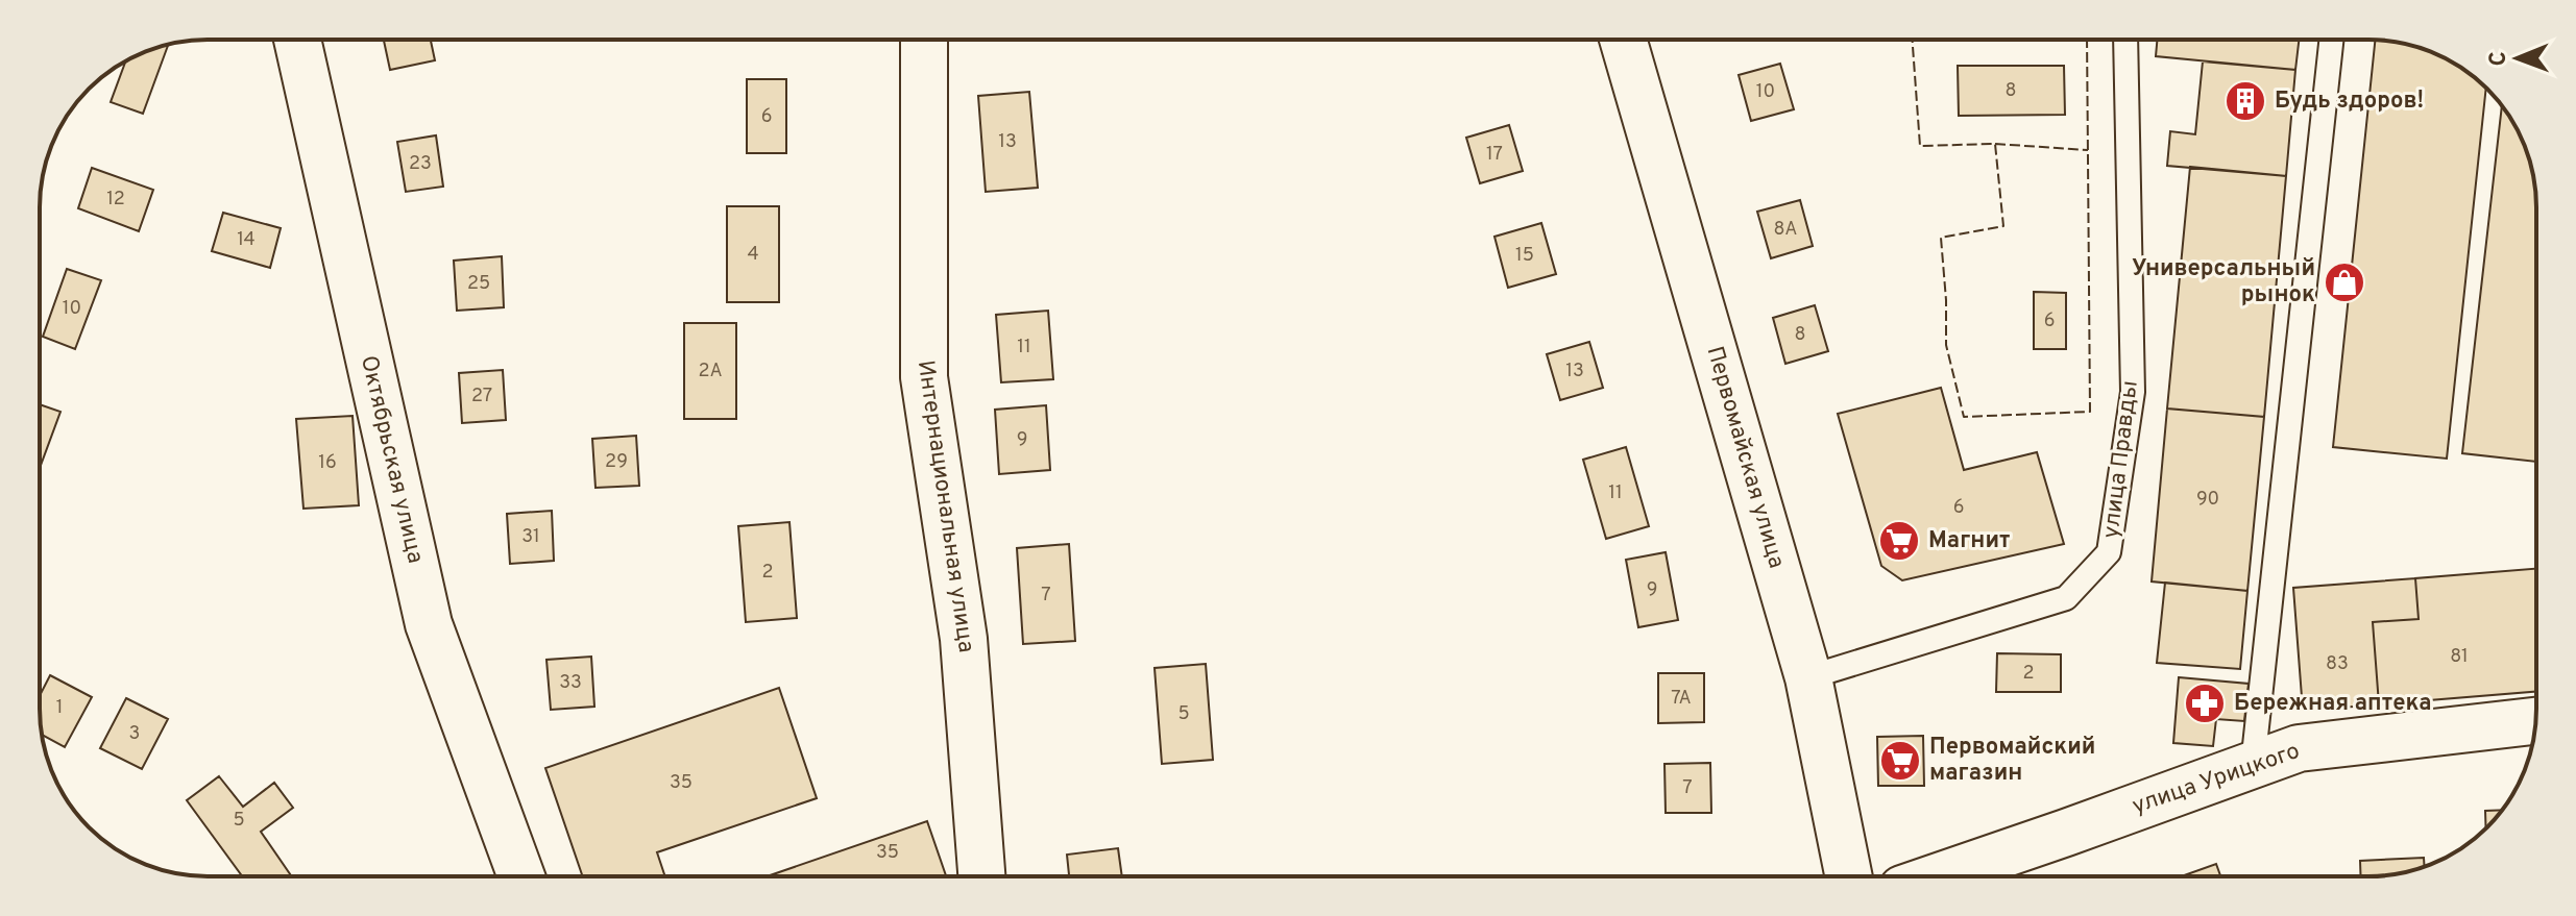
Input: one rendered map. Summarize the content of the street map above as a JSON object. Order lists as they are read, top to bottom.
{
  "streets": {
    "street": [
      "Первомайская улица",
      "Октябрьская улица",
      "Интернациональная улица",
      "улица Урицкого"
    ],
    "lane": ["улица Правды"]
  },
  "crossings": [
    ["Первомайская улица", "улица Правды"]
  ],
  "places": {
    "building": ["Будь здоров!"],
    "shop": ["Универсальный рынок"],
    "supermarket": ["Магнит", "Первомайский магазин"],
    "pharmacy": ["Бережная аптека"]
  },
  "house_numbers": [
    "8",
    "10",
    "6",
    "13",
    "17",
    "23",
    "12",
    "8А",
    "14",
    "4",
    "15",
    "25",
    "10",
    "6",
    "8",
    "11",
    "2А",
    "13",
    "27",
    "9",
    "29",
    "16",
    "11",
    "90",
    "6",
    "31",
    "2",
    "9",
    "7",
    "81",
    "83",
    "2",
    "33",
    "7А",
    "1",
    "5",
    "3",
    "35",
    "7",
    "5",
    "35"
  ],
  "north": "left"
}
